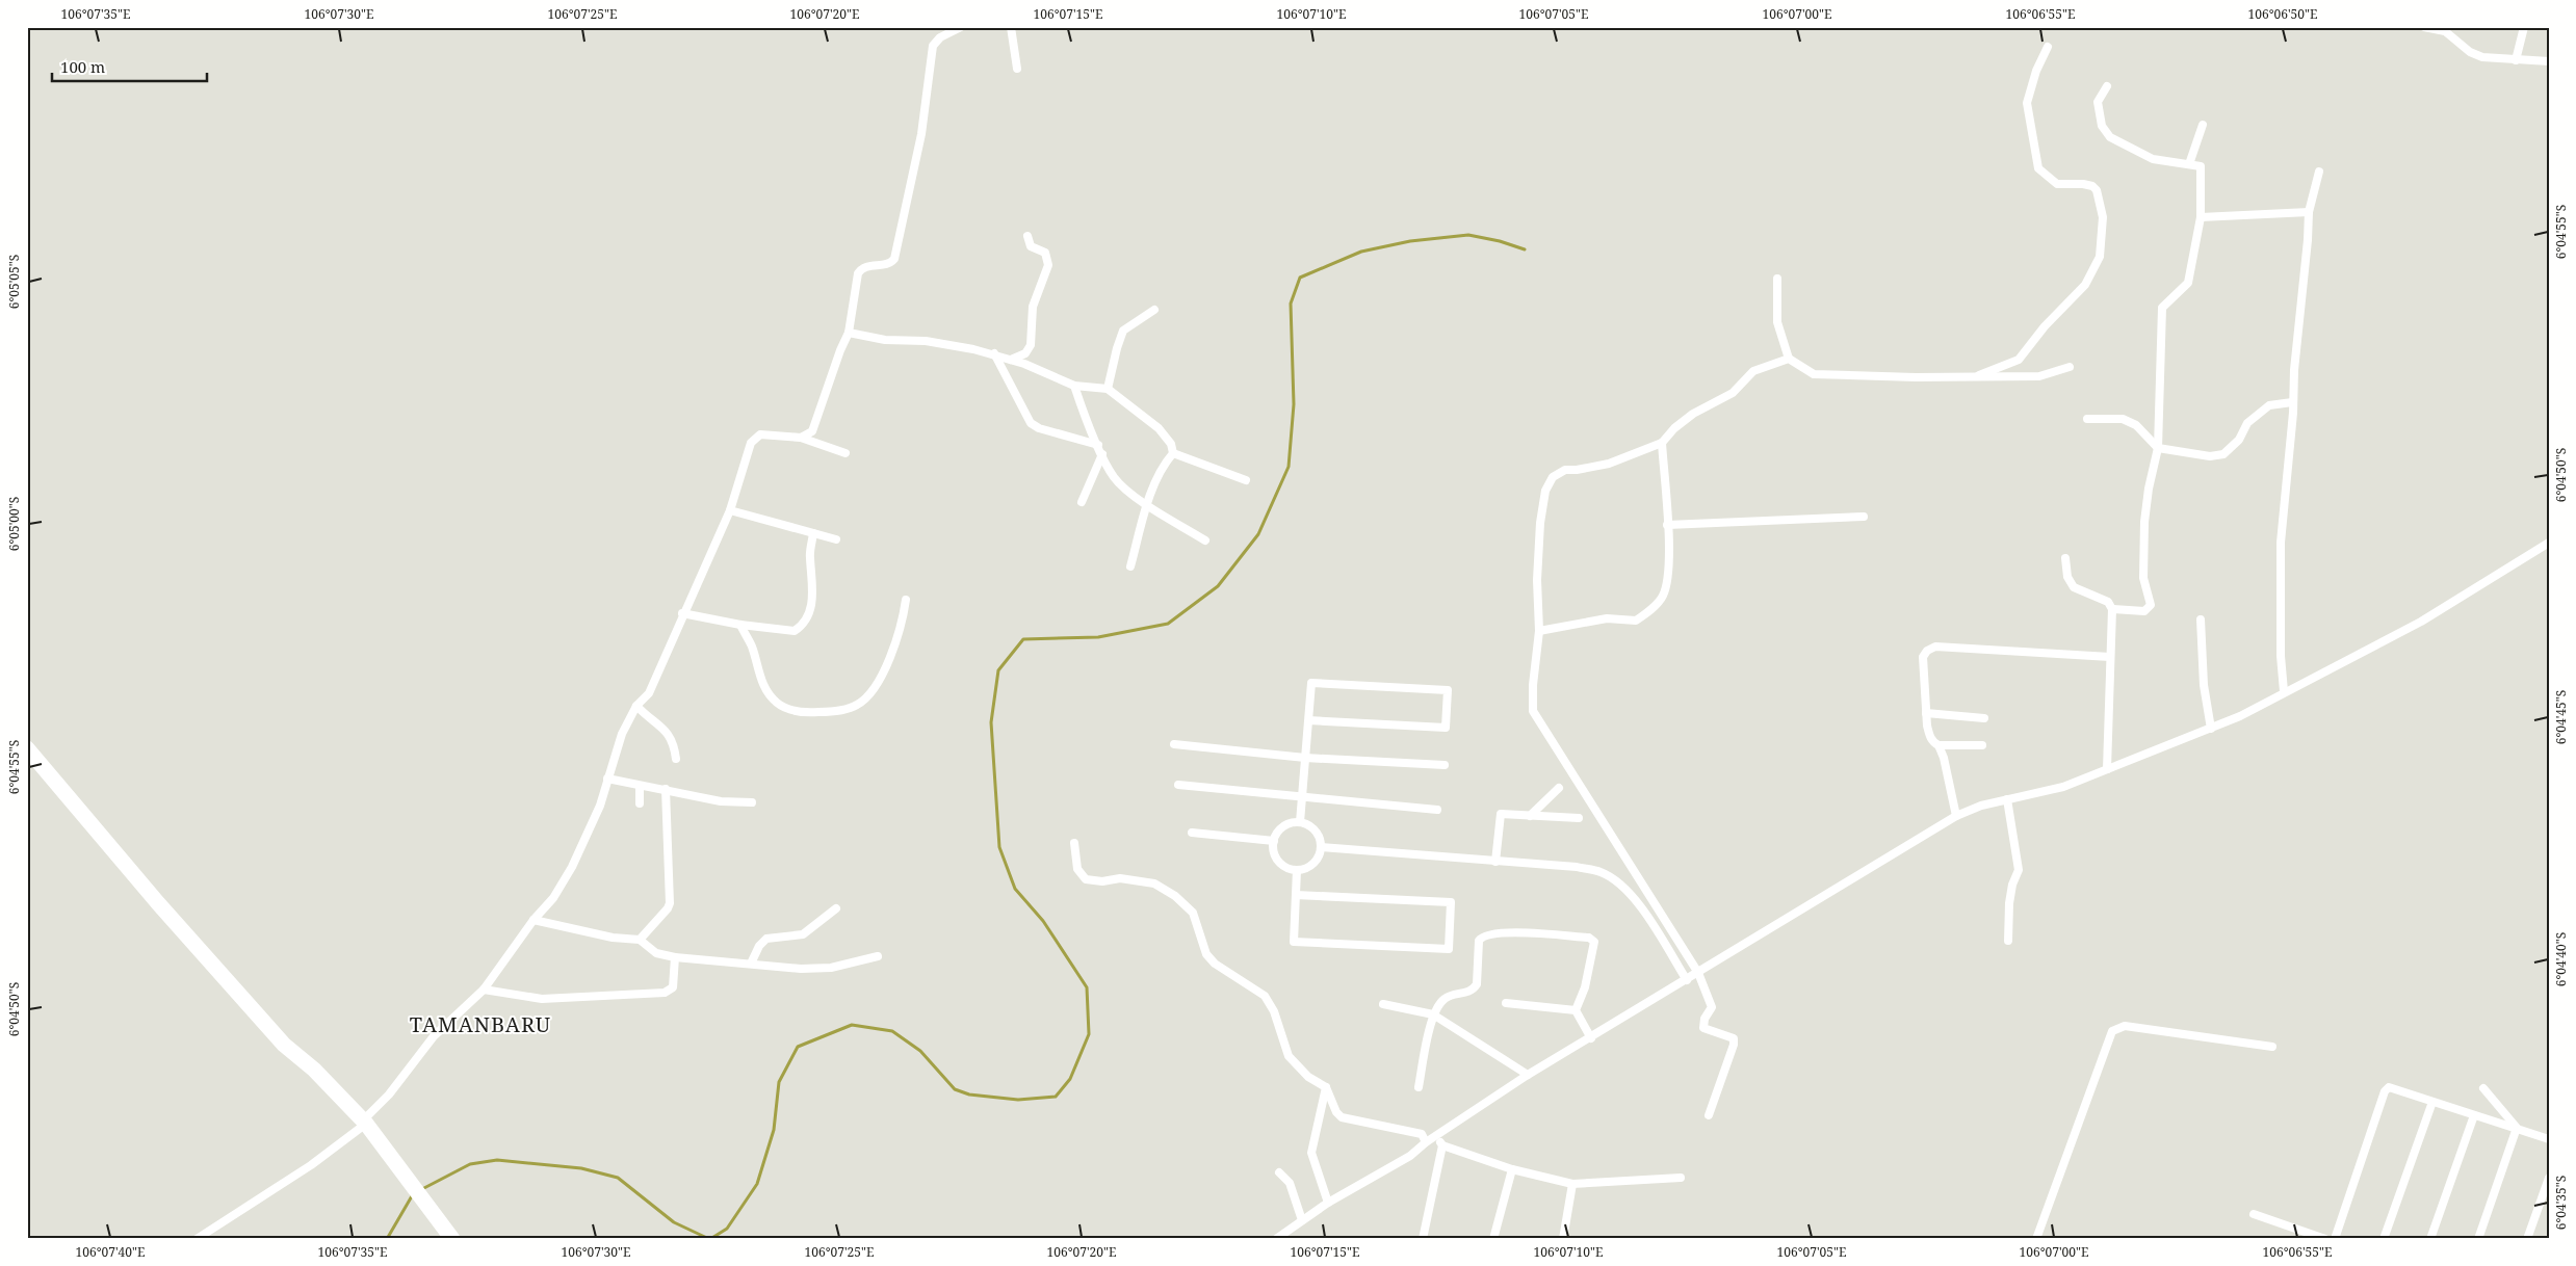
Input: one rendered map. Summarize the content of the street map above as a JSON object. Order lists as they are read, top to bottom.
{
  "districts": ["TAMANBARU"],
  "scale_bar": "100 m",
  "coordinates": [
    "106°07'35\"E",
    "106°07'30\"E",
    "106°07'25\"E",
    "106°07'20\"E",
    "106°07'15\"E",
    "106°07'10\"E",
    "106°07'05\"E",
    "106°07'00\"E",
    "106°06'55\"E",
    "106°06'50\"E",
    "6°04'55\"S",
    "6°05'05\"S",
    "6°04'50\"S",
    "6°05'00\"S",
    "6°04'45\"S",
    "6°04'40\"S",
    "6°04'35\"S",
    "106°07'40\"E"
  ]
}
